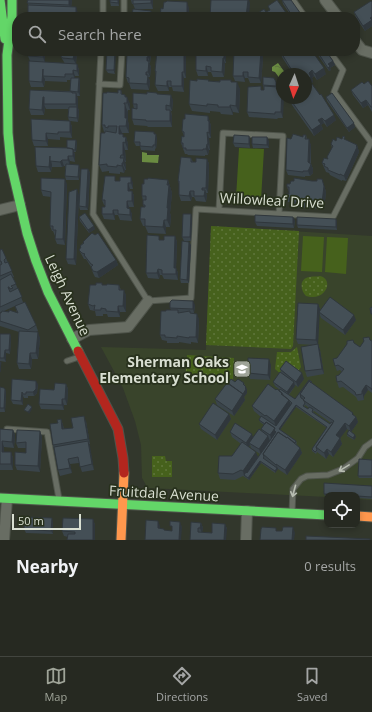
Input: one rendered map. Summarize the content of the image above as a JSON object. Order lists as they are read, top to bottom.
{
  "streets": {
    "street": ["Leigh Avenue", "Fruitdale Avenue"],
    "lane": ["Willowleaf Drive"]
  },
  "crossings": [
    ["Leigh Avenue", "Fruitdale Avenue"]
  ],
  "places": {
    "school or university": ["Sherman Oaks Elementary School"]
  },
  "scale_bar": "50 m",
  "north": "bottom",
  "page": {
    "search": "Search here",
    "scale": "50 m",
    "heading": ["Nearby", "0 results"],
    "nav": ["Map", "Directions", "Saved"]
  }
}
